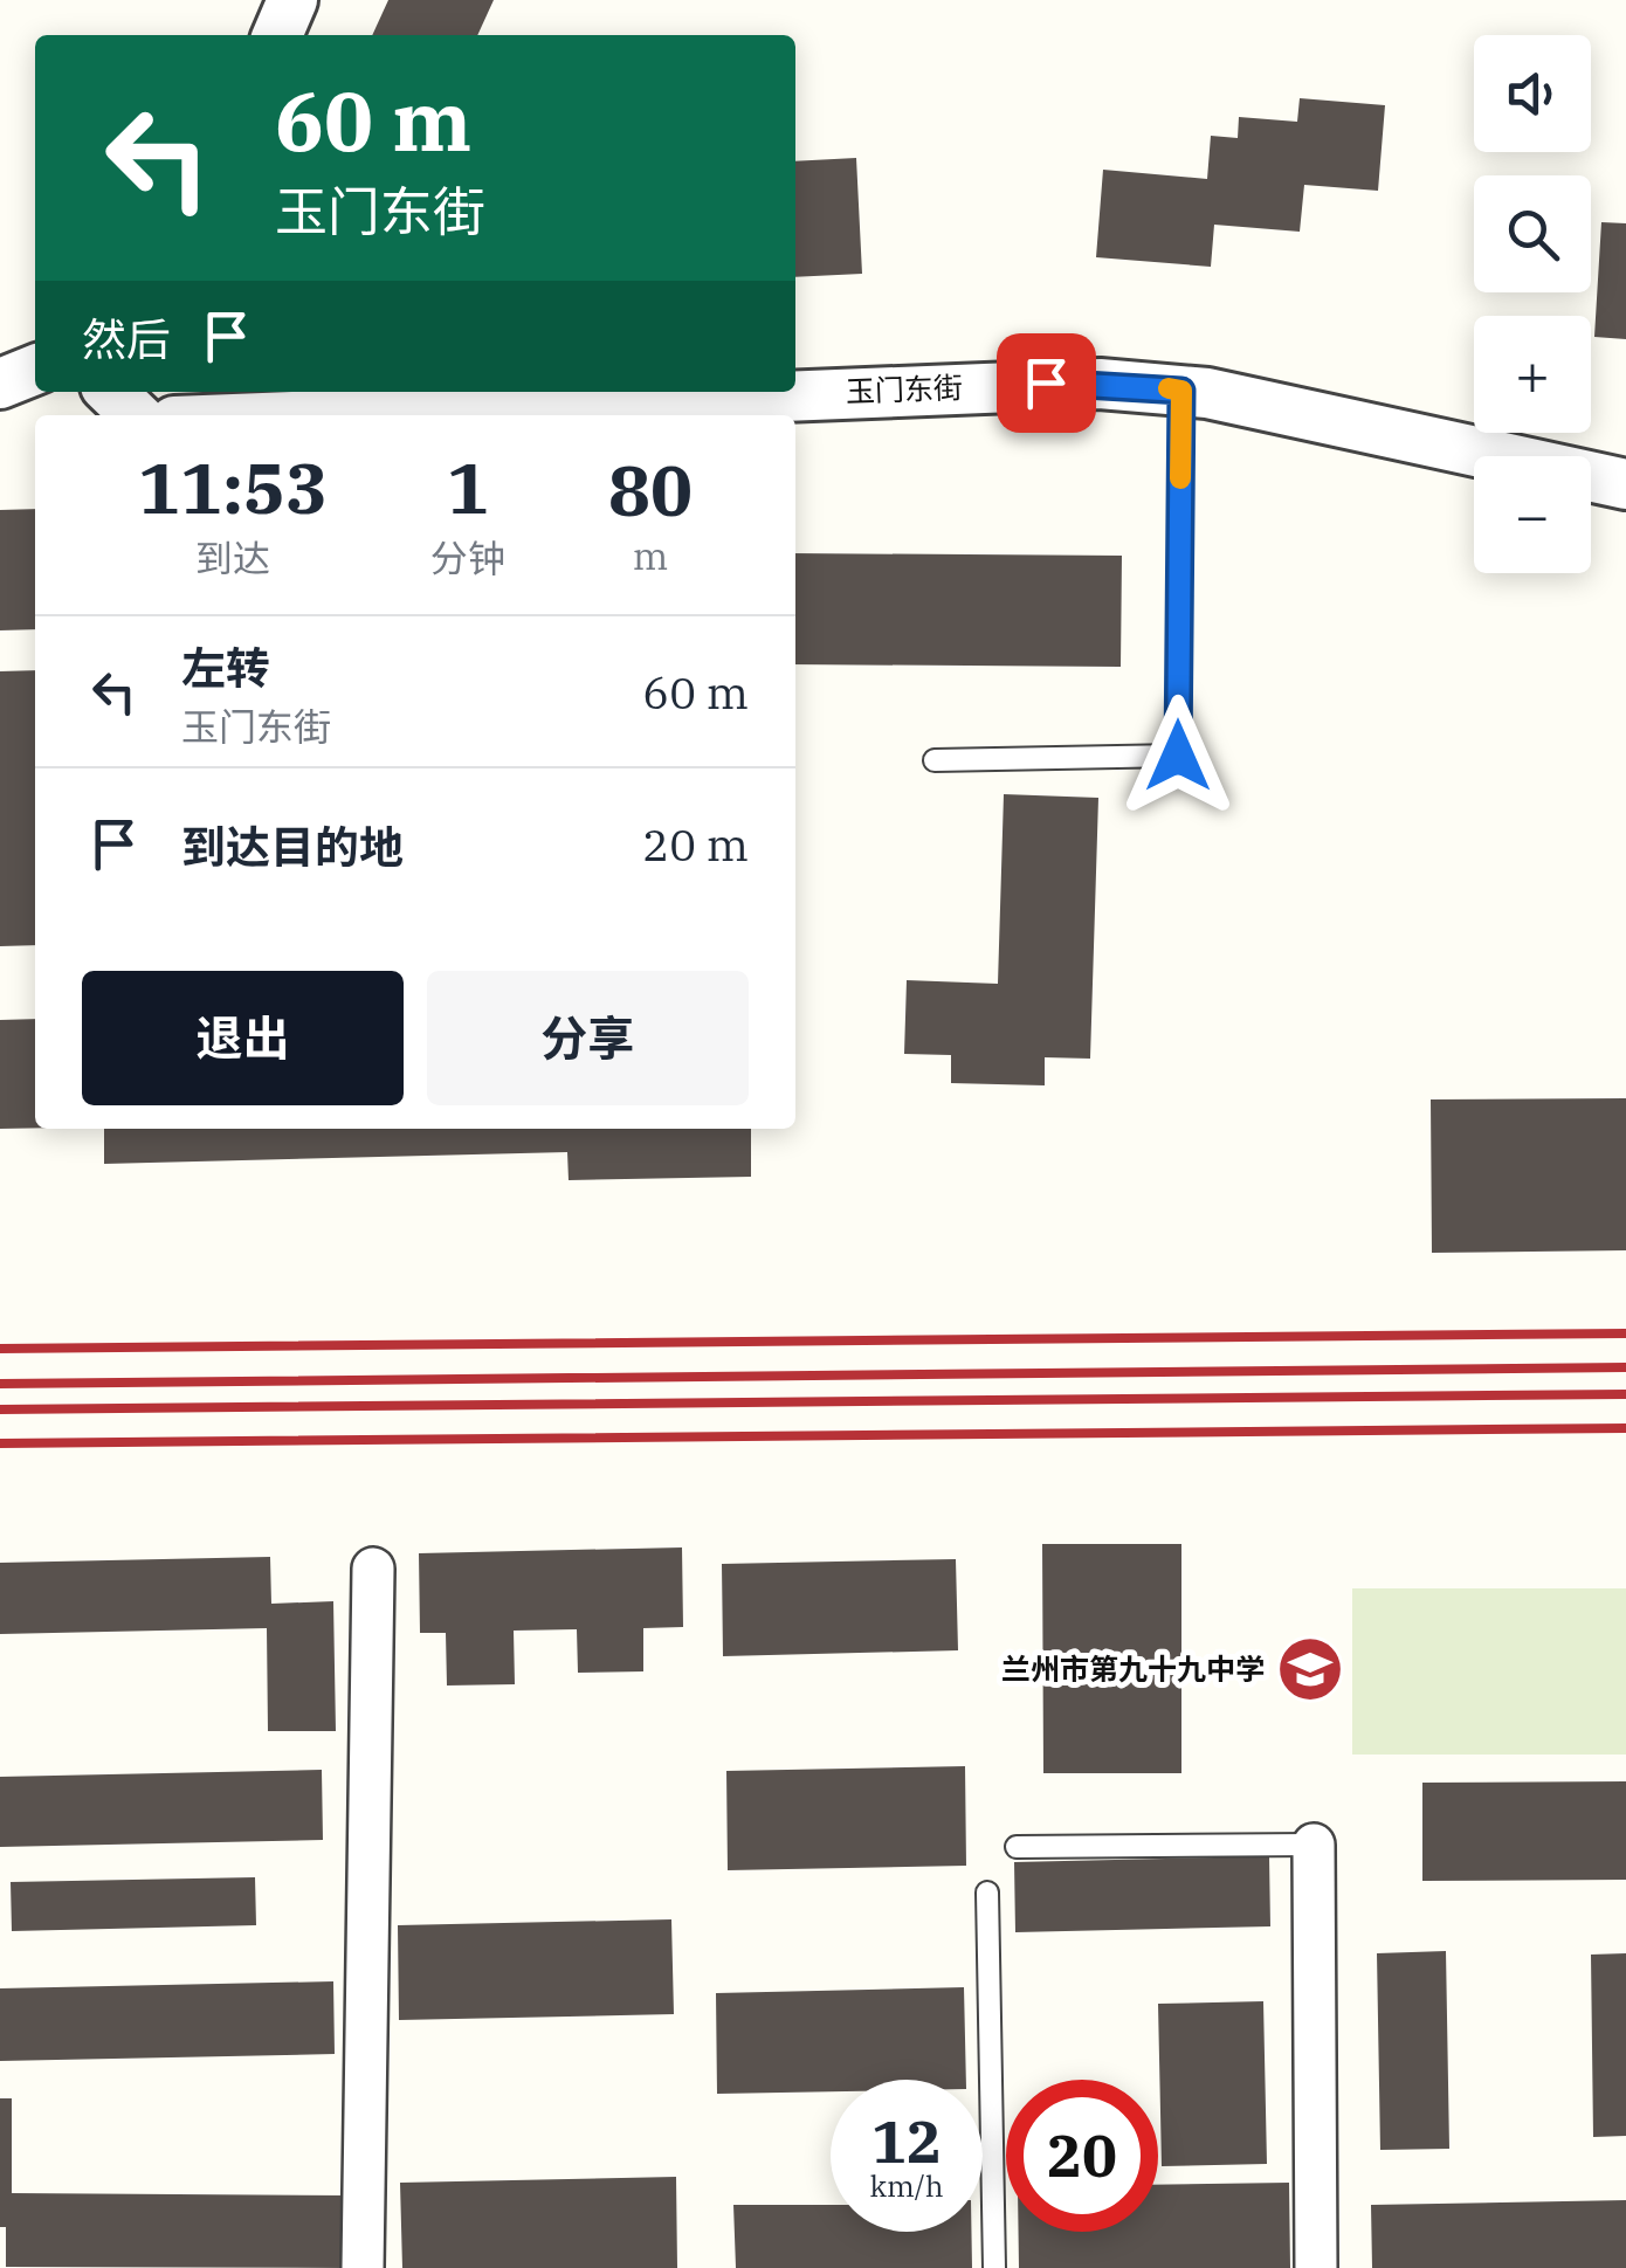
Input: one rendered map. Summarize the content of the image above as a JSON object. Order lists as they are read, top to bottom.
{
  "streets": {
    "street": ["玉门东街"]
  },
  "places": {
    "school or university": ["兰州市第九十九中学"]
  },
  "page": {
    "map_buttons": ["+", "−"],
    "turn": ["60 m", "玉门东街"],
    "then": "然后",
    "eta": [
      "11:53",
      "到达",
      "1",
      "分钟",
      "80",
      "m"
    ],
    "list": [
      {
        "name": "左转",
        "note": "玉门东街",
        "value": "60 m"
      },
      {
        "name": "到达目的地",
        "value": "20 m"
      }
    ],
    "buttons": ["退出", "分享"],
    "speed": "12 km/h",
    "limit": "20"
  }
}
